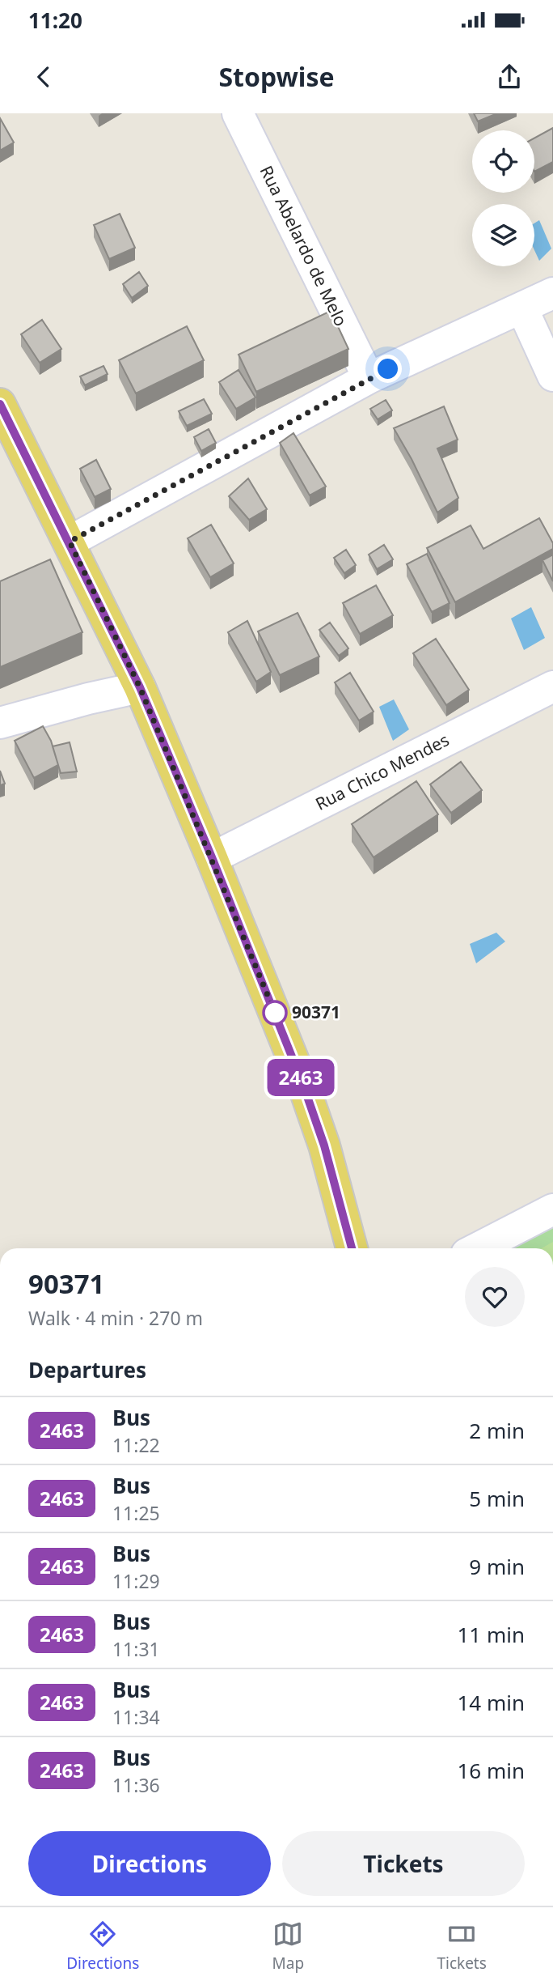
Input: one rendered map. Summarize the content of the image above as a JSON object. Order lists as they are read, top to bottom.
{
  "streets": {
    "street": ["Rua Abelardo de Melo", "Rua Chico Mendes"]
  },
  "places": ["90371"],
  "lines": ["bus line 2463"],
  "page": {
    "status": "11:20",
    "header": "Stopwise",
    "on_map": "2463",
    "heading": [
      ["90371", "Walk · 4 min · 270 m"],
      "Departures"
    ],
    "list": [
      {
        "mark": "2463",
        "name": "Bus",
        "note": "11:22",
        "value": "2 min"
      },
      {
        "mark": "2463",
        "name": "Bus",
        "note": "11:25",
        "value": "5 min"
      },
      {
        "mark": "2463",
        "name": "Bus",
        "note": "11:29",
        "value": "9 min"
      },
      {
        "mark": "2463",
        "name": "Bus",
        "note": "11:31",
        "value": "11 min"
      },
      {
        "mark": "2463",
        "name": "Bus",
        "note": "11:34",
        "value": "14 min"
      },
      {
        "mark": "2463",
        "name": "Bus",
        "note": "11:36",
        "value": "16 min"
      }
    ],
    "buttons": ["Directions", "Tickets"],
    "tabs": ["Directions", "Map", "Tickets"]
  }
}
